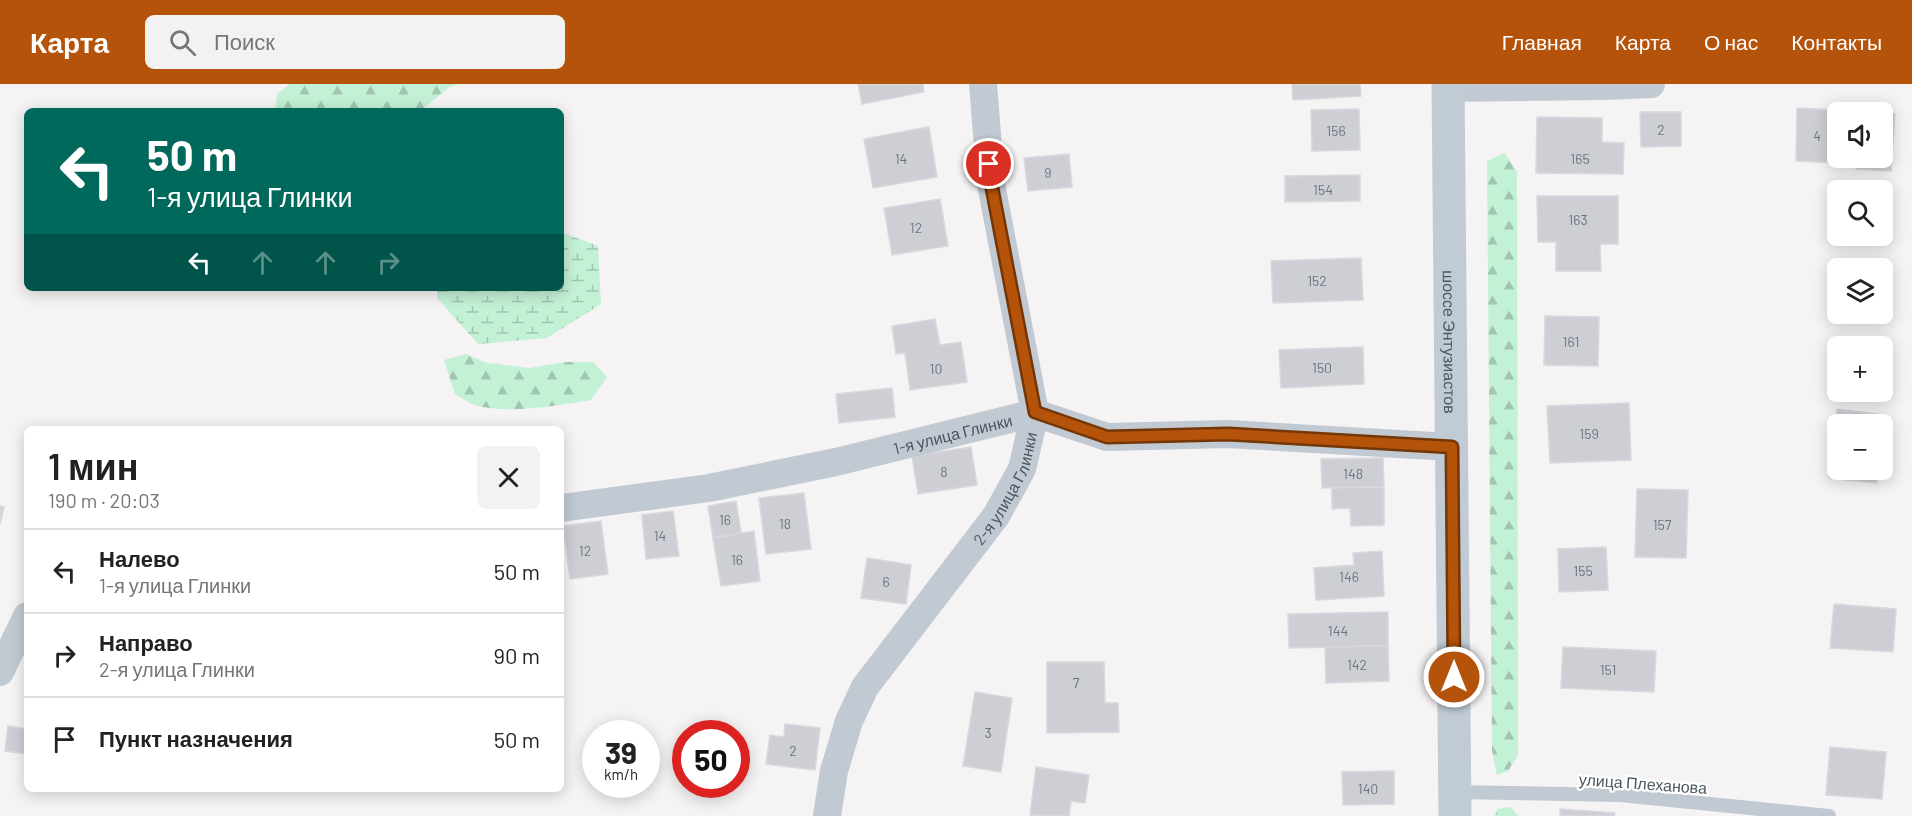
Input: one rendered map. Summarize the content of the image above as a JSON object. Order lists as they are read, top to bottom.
{
  "streets": {
    "main road": ["шоссе Энтузиастов"],
    "street": ["1-я улица Глинки", "2-я улица Глинки"],
    "lane": ["улица Плеханова"]
  },
  "crossings": [
    ["шоссе Энтузиастов", "1-я улица Глинки"],
    ["шоссе Энтузиастов", "улица Плеханова"],
    ["1-я улица Глинки", "2-я улица Глинки"]
  ],
  "house_numbers": [
    "2",
    "156",
    "4",
    "14",
    "165",
    "9",
    "154",
    "163",
    "12",
    "152",
    "161",
    "150",
    "10",
    "159",
    "8",
    "148",
    "16",
    "18",
    "157",
    "14",
    "12",
    "16",
    "155",
    "146",
    "6",
    "144",
    "142",
    "151",
    "7",
    "3",
    "2",
    "140"
  ],
  "page": {
    "header": "Карта",
    "search": "Поиск",
    "nav": [
      "Главная",
      "Карта",
      "О нас",
      "Контакты"
    ],
    "map_buttons": ["+", "−"],
    "turn": ["50 m", "1-я улица Глинки"],
    "heading": ["1 мин", "190 m · 20:03"],
    "list": [
      {
        "name": "Налево",
        "note": "1-я улица Глинки",
        "value": "50 m"
      },
      {
        "name": "Направо",
        "note": "2-я улица Глинки",
        "value": "90 m"
      },
      {
        "name": "Пункт назначения",
        "value": "50 m"
      }
    ],
    "speed": "39 km/h",
    "limit": "50"
  }
}
